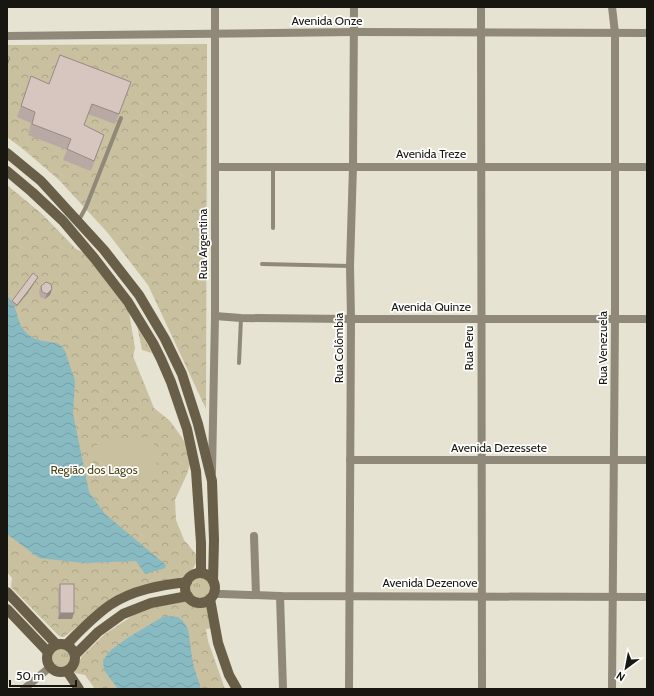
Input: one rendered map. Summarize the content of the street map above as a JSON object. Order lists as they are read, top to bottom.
{
  "streets": {
    "street": [
      "Avenida Onze",
      "Avenida Treze",
      "Rua Argentina",
      "Avenida Quinze",
      "Rua Colômbia",
      "Rua Peru",
      "Rua Venezuela",
      "Avenida Dezessete",
      "Avenida Dezenove"
    ]
  },
  "crossings": [
    ["Avenida Onze", "Rua Argentina"],
    ["Avenida Onze", "Rua Colômbia"],
    ["Avenida Onze", "Rua Peru"],
    ["Avenida Onze", "Rua Venezuela"],
    ["Avenida Treze", "Rua Argentina"],
    ["Avenida Treze", "Rua Colômbia"],
    ["Avenida Treze", "Rua Peru"],
    ["Avenida Treze", "Rua Venezuela"],
    ["Rua Argentina", "Avenida Quinze"],
    ["Avenida Quinze", "Rua Colômbia"],
    ["Avenida Quinze", "Rua Peru"],
    ["Avenida Quinze", "Rua Venezuela"],
    ["Rua Colômbia", "Avenida Dezessete"],
    ["Rua Colômbia", "Avenida Dezenove"],
    ["Rua Peru", "Avenida Dezessete"],
    ["Rua Peru", "Avenida Dezenove"],
    ["Rua Venezuela", "Avenida Dezessete"],
    ["Rua Venezuela", "Avenida Dezenove"]
  ],
  "parks": ["Região dos Lagos"],
  "scale_bar": "50 m",
  "north": "bottom left"
}
